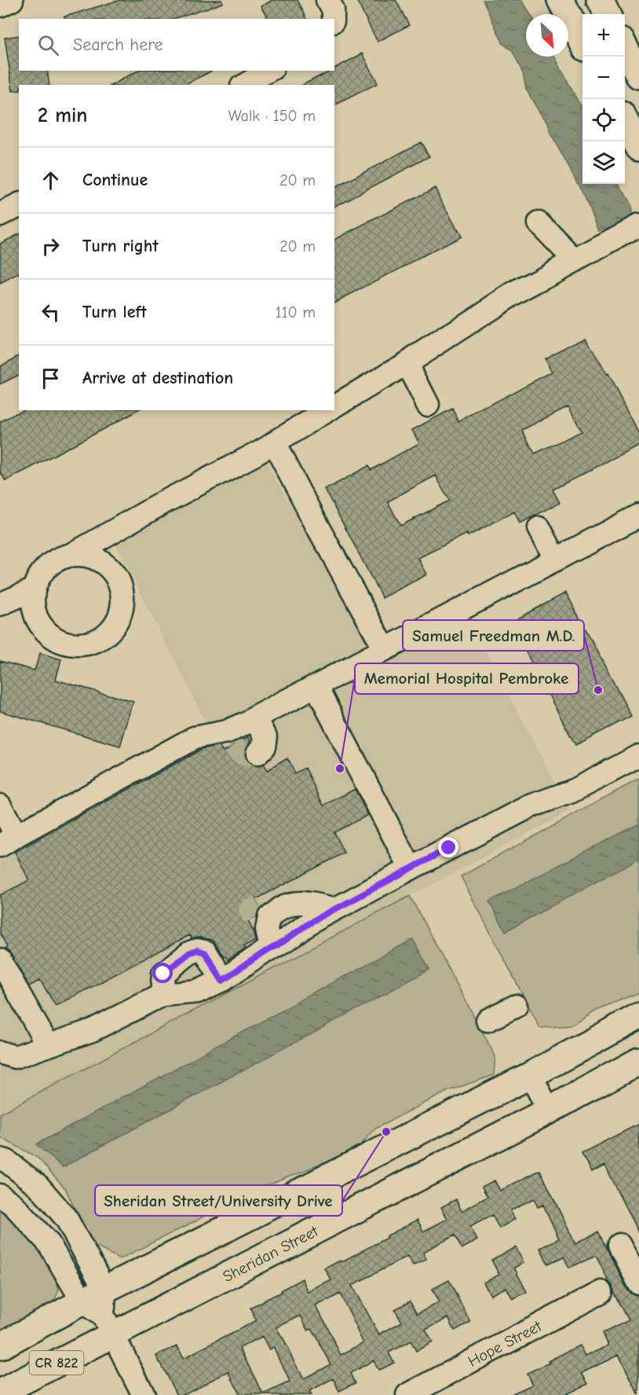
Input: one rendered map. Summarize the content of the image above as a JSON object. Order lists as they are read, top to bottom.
{
  "streets": {
    "main road": ["Sheridan Street", "CR 822"],
    "street": ["Hope Street"]
  },
  "places": ["Samuel Freedman M.D.", "Memorial Hospital Pembroke", "Sheridan Street/University Drive"],
  "north": "bottom right",
  "page": {
    "map_buttons": ["+", "−"],
    "search": "Search here",
    "heading": ["2 min", "Walk · 150 m"],
    "list": [
      ["Continue", "20 m"],
      ["Turn right", "20 m"],
      ["Turn left", "110 m"],
      "Arrive at destination"
    ]
  }
}
